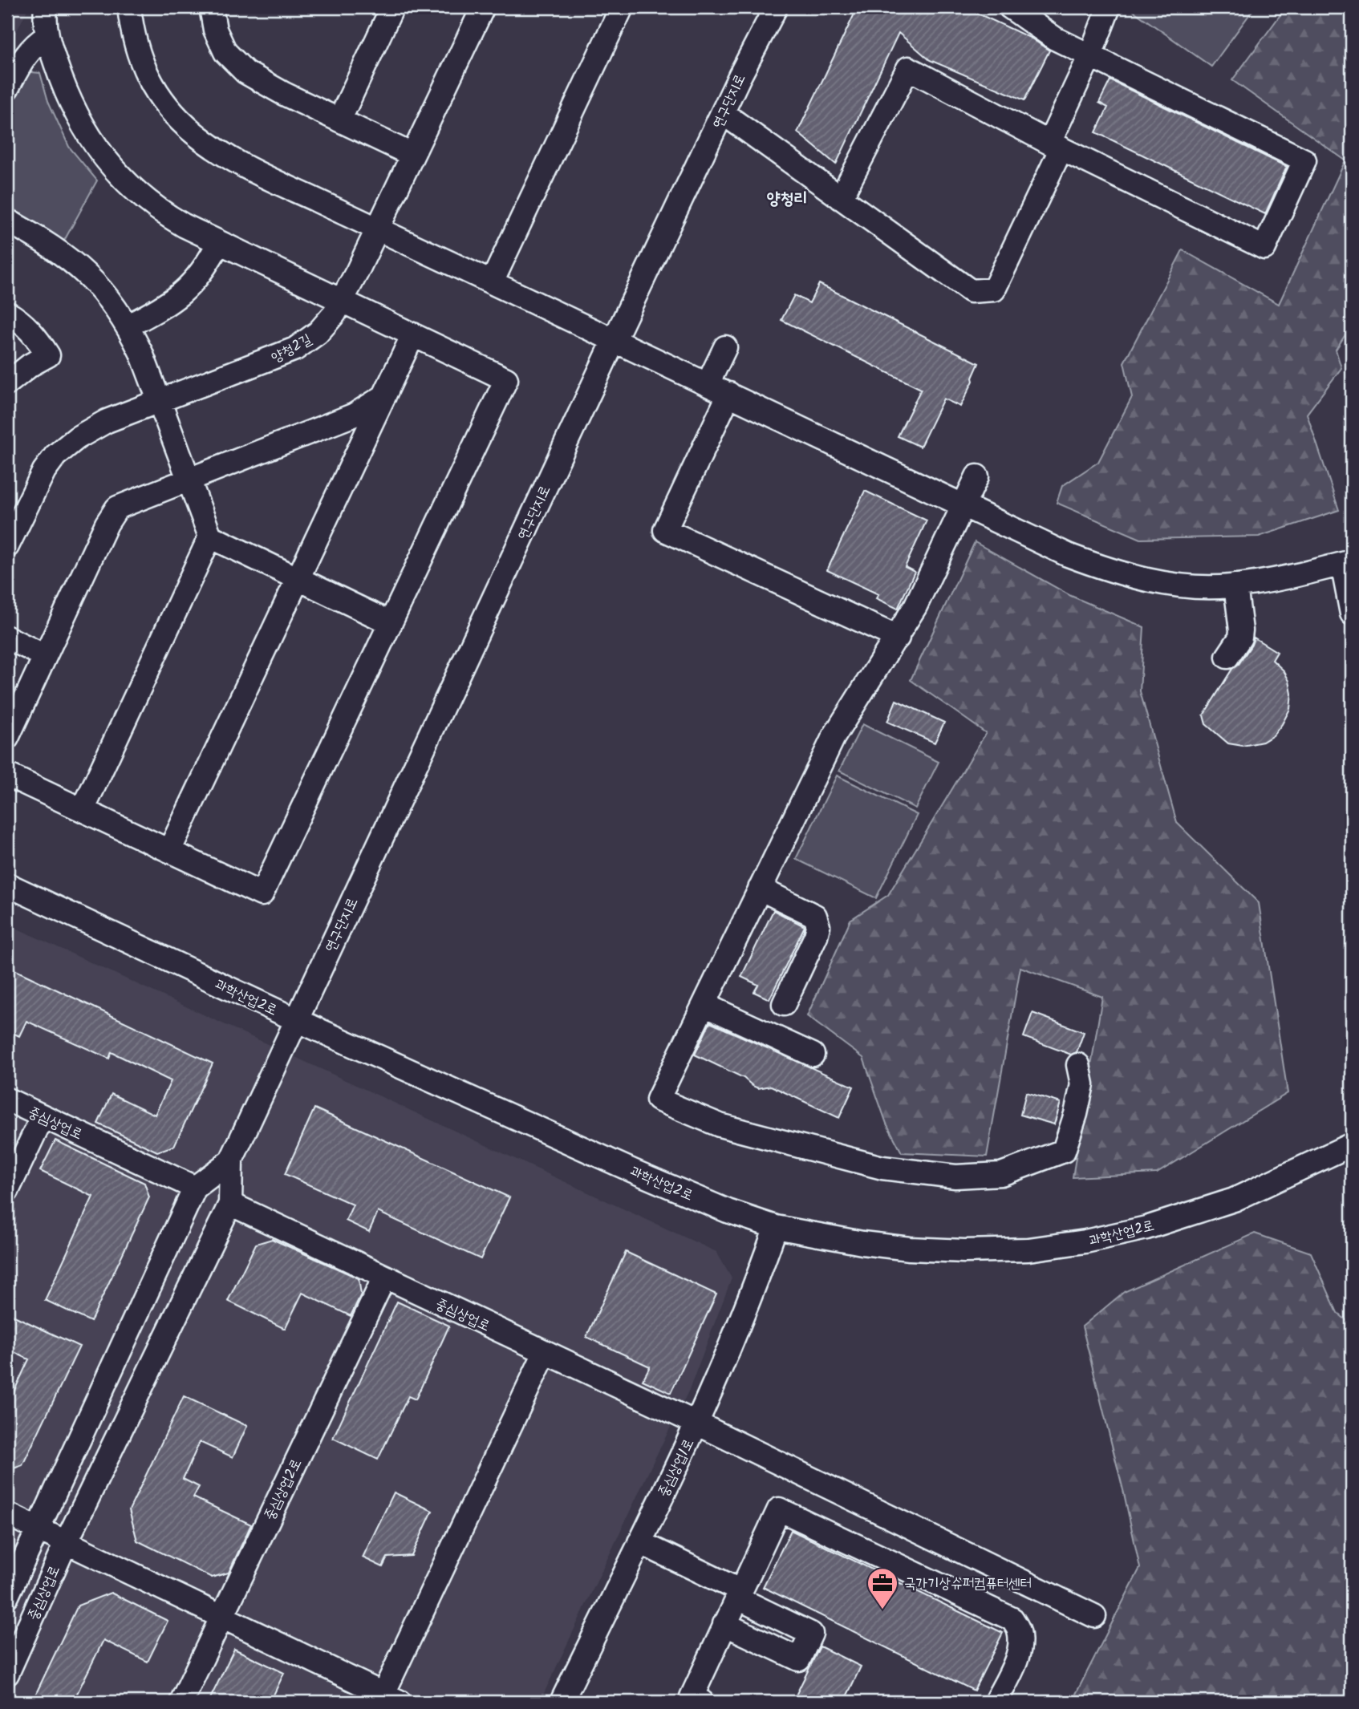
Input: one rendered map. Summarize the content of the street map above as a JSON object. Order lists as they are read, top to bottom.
{
  "streets": {
    "street": [
      "연구단지로",
      "양청2길",
      "과학산업2로",
      "중심상업로",
      "중심상업1로",
      "중심상업2로"
    ]
  },
  "crossings": [
    ["연구단지로", "과학산업2로"],
    ["연구단지로", "중심상업로"],
    ["과학산업2로", "중심상업로"],
    ["과학산업2로", "중심상업1로"],
    ["중심상업로", "중심상업1로"],
    ["중심상업로", "중심상업2로"]
  ],
  "districts": ["양청리"],
  "places": {
    "office": ["국가기상슈퍼컴퓨터센터"]
  }
}
